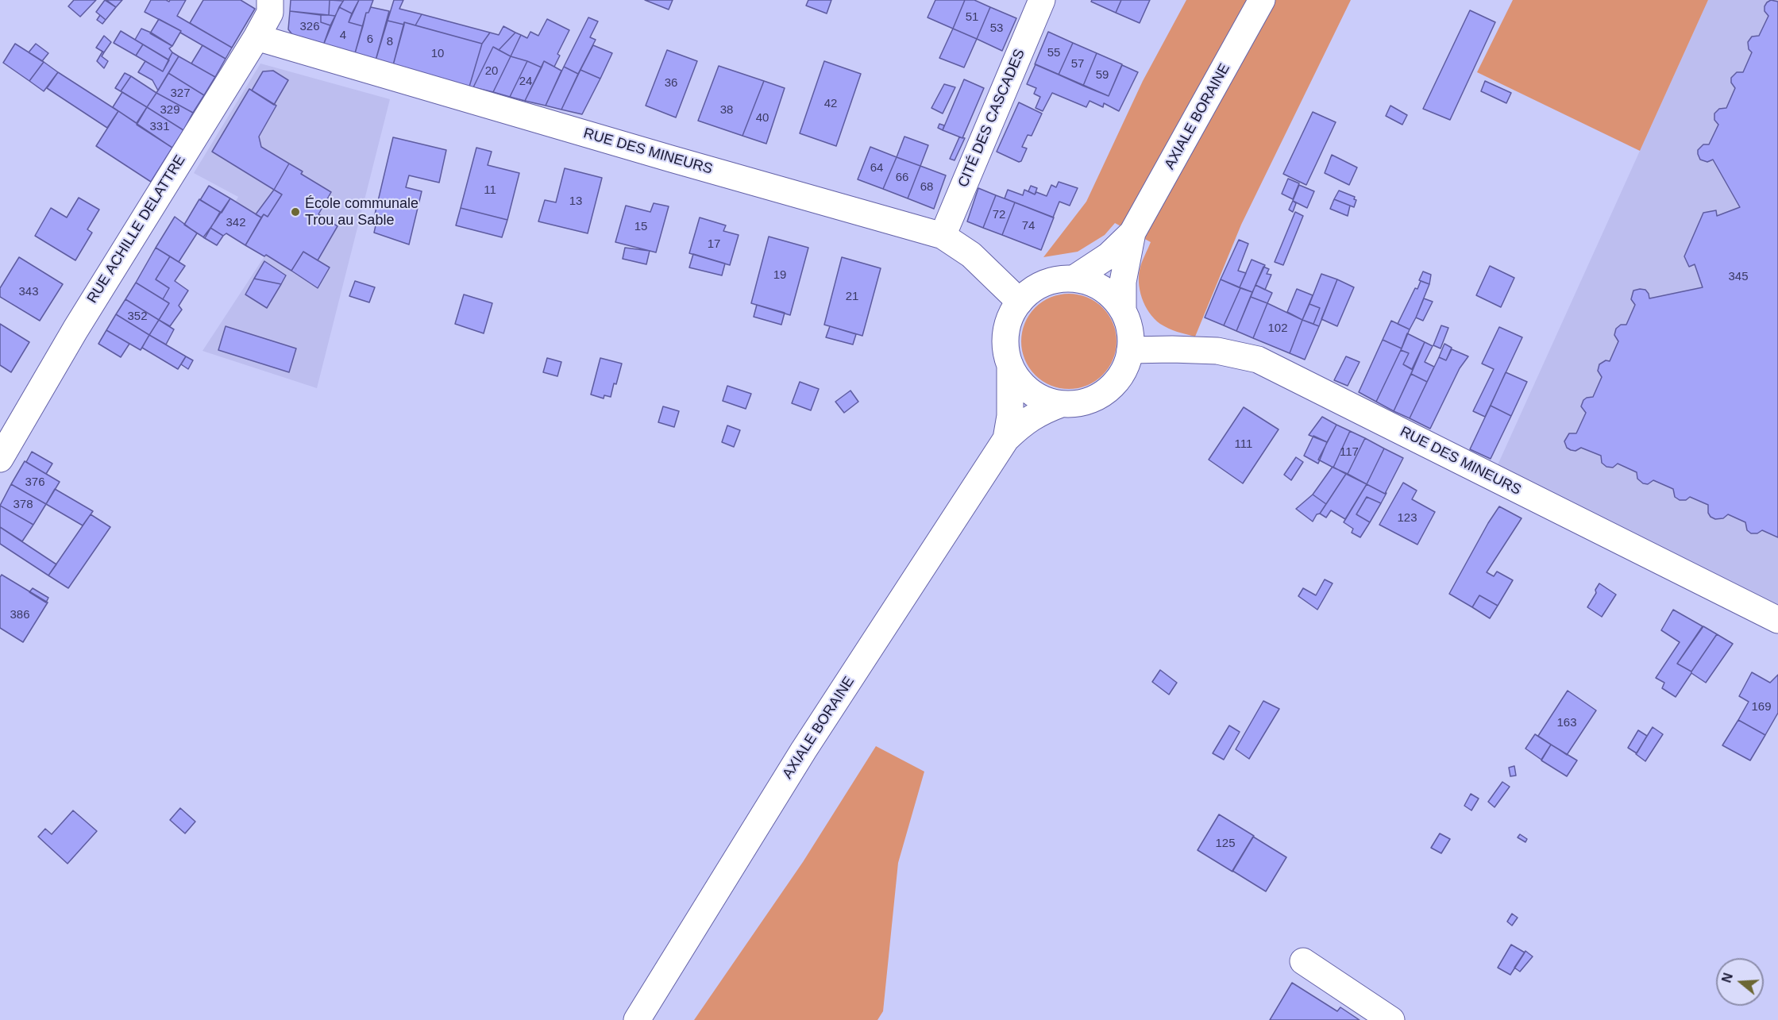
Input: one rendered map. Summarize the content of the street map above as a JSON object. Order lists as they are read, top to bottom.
{
  "streets": {
    "street": [
      "AXIALE BORAINE",
      "CITÉ DES CASCADES",
      "RUE DES MINEURS",
      "RUE ACHILLE DELATTRE"
    ]
  },
  "crossings": [
    ["CITÉ DES CASCADES", "RUE DES MINEURS"],
    ["RUE DES MINEURS", "RUE ACHILLE DELATTRE"]
  ],
  "places": ["École communale Trou au Sable"],
  "house_numbers": [
    "51",
    "326",
    "53",
    "4",
    "6",
    "8",
    "55",
    "10",
    "57",
    "20",
    "59",
    "24",
    "36",
    "327",
    "42",
    "329",
    "38",
    "40",
    "331",
    "64",
    "66",
    "68",
    "11",
    "13",
    "72",
    "342",
    "74",
    "15",
    "17",
    "19",
    "345",
    "343",
    "21",
    "352",
    "102",
    "111",
    "117",
    "376",
    "378",
    "123",
    "386",
    "169",
    "163",
    "125"
  ],
  "north": "left"
}
